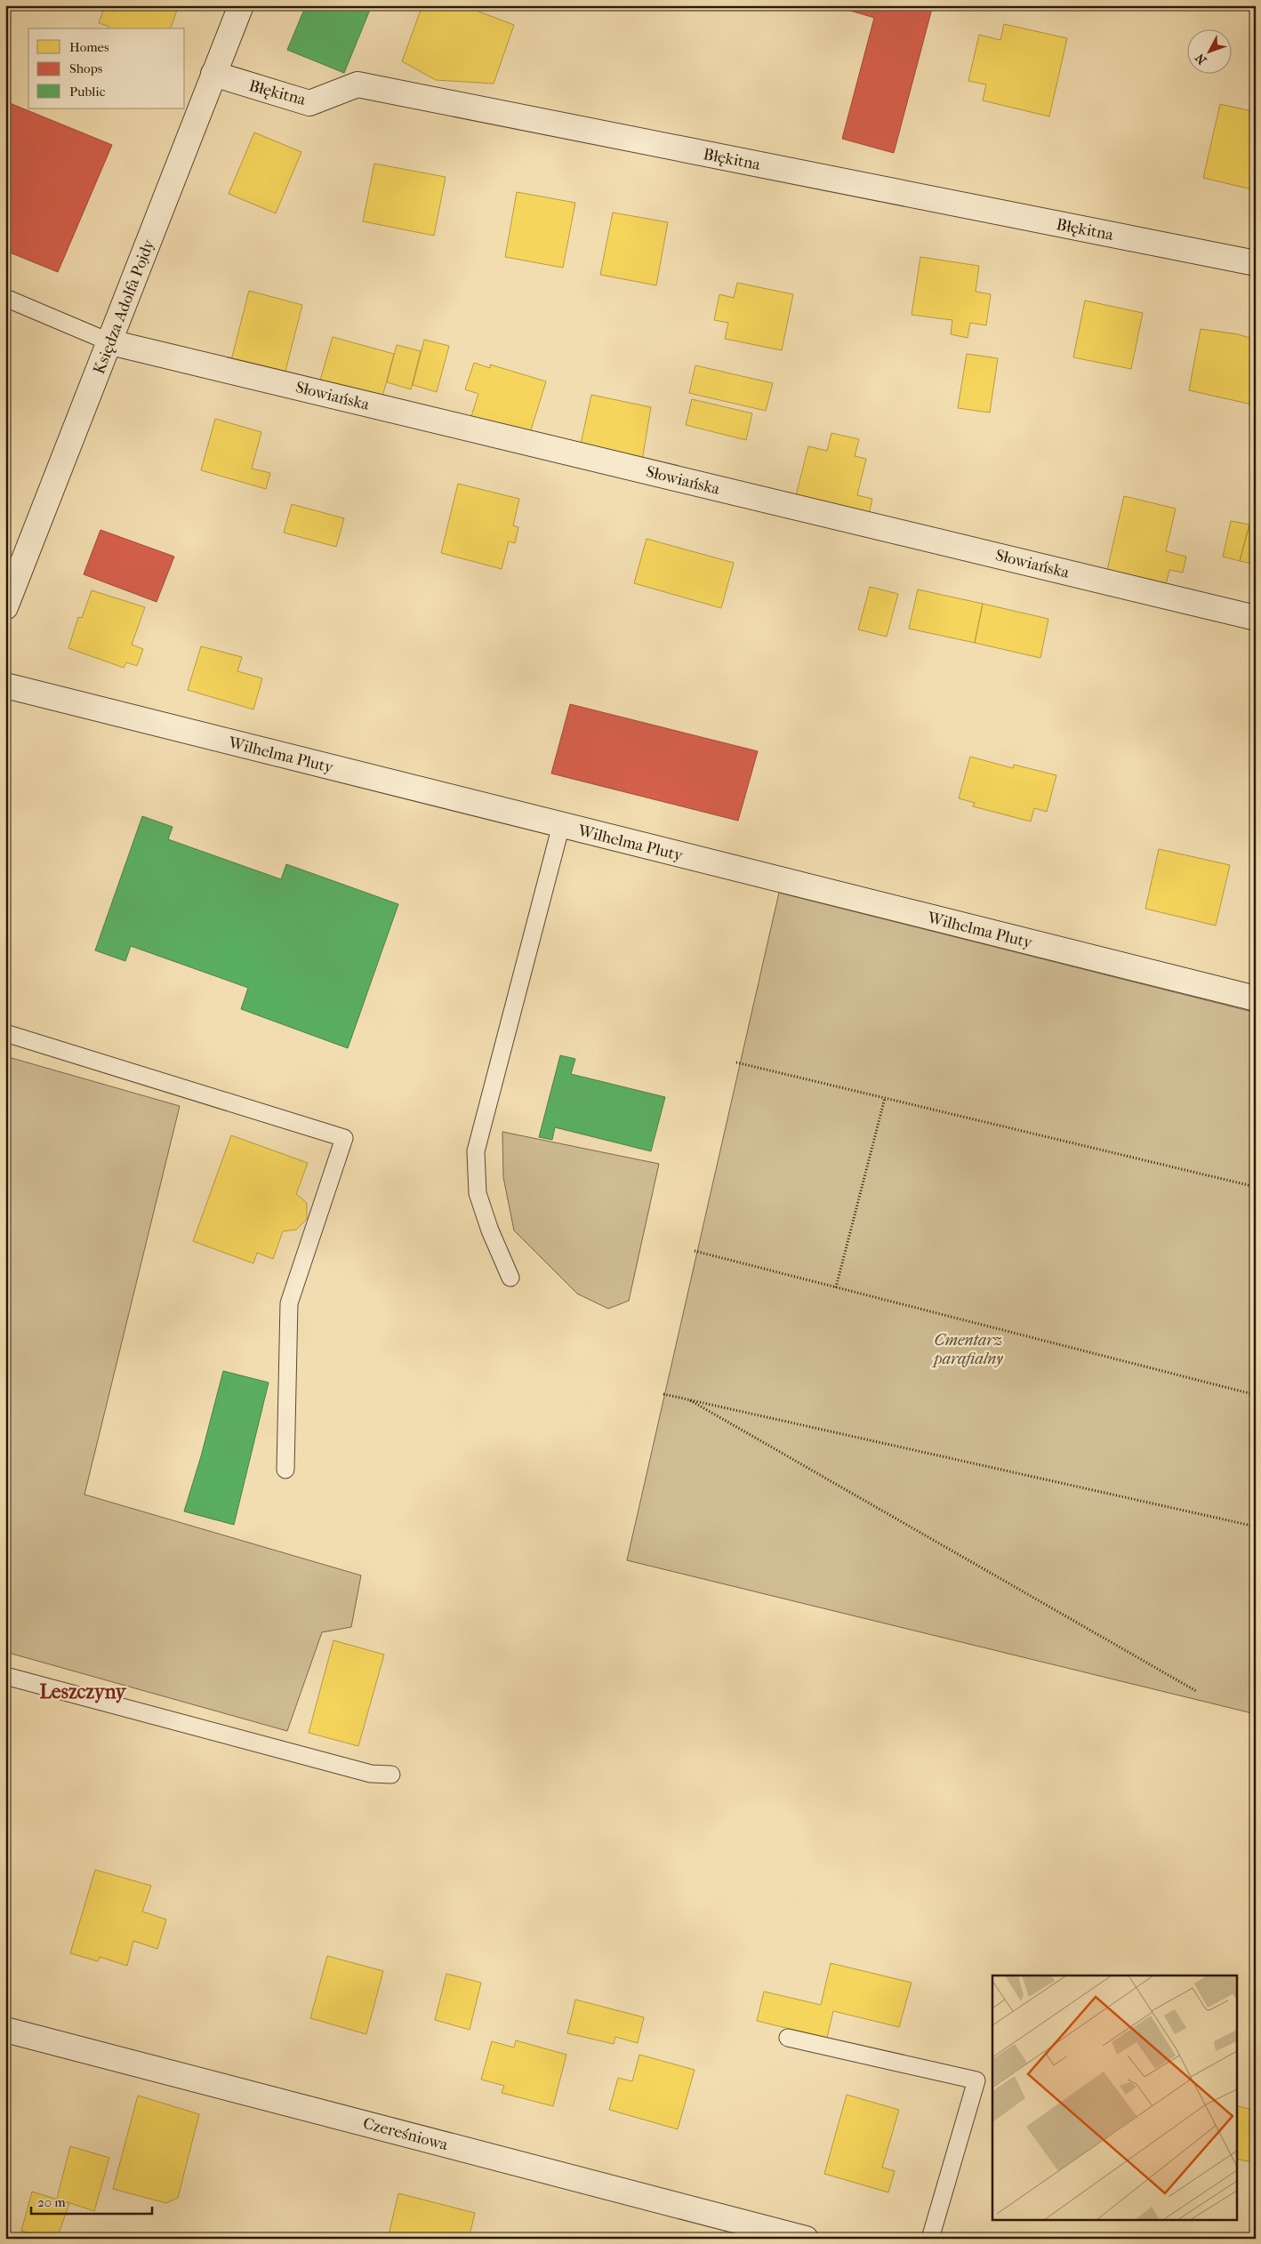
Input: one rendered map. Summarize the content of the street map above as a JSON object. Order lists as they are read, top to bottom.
{
  "streets": {
    "street": [
      "Błękitna",
      "Księdza Adolfa Pojdy",
      "Słowiańska",
      "Wilhelma Pluty",
      "Czereśniowa"
    ]
  },
  "crossings": [
    ["Błękitna", "Księdza Adolfa Pojdy"],
    ["Księdza Adolfa Pojdy", "Słowiańska"]
  ],
  "districts": ["Leszczyny"],
  "parks": ["Cmentarz parafialny"],
  "legend": ["Homes", "Shops", "Public"],
  "scale_bar": "20 m",
  "north": "bottom left"
}
